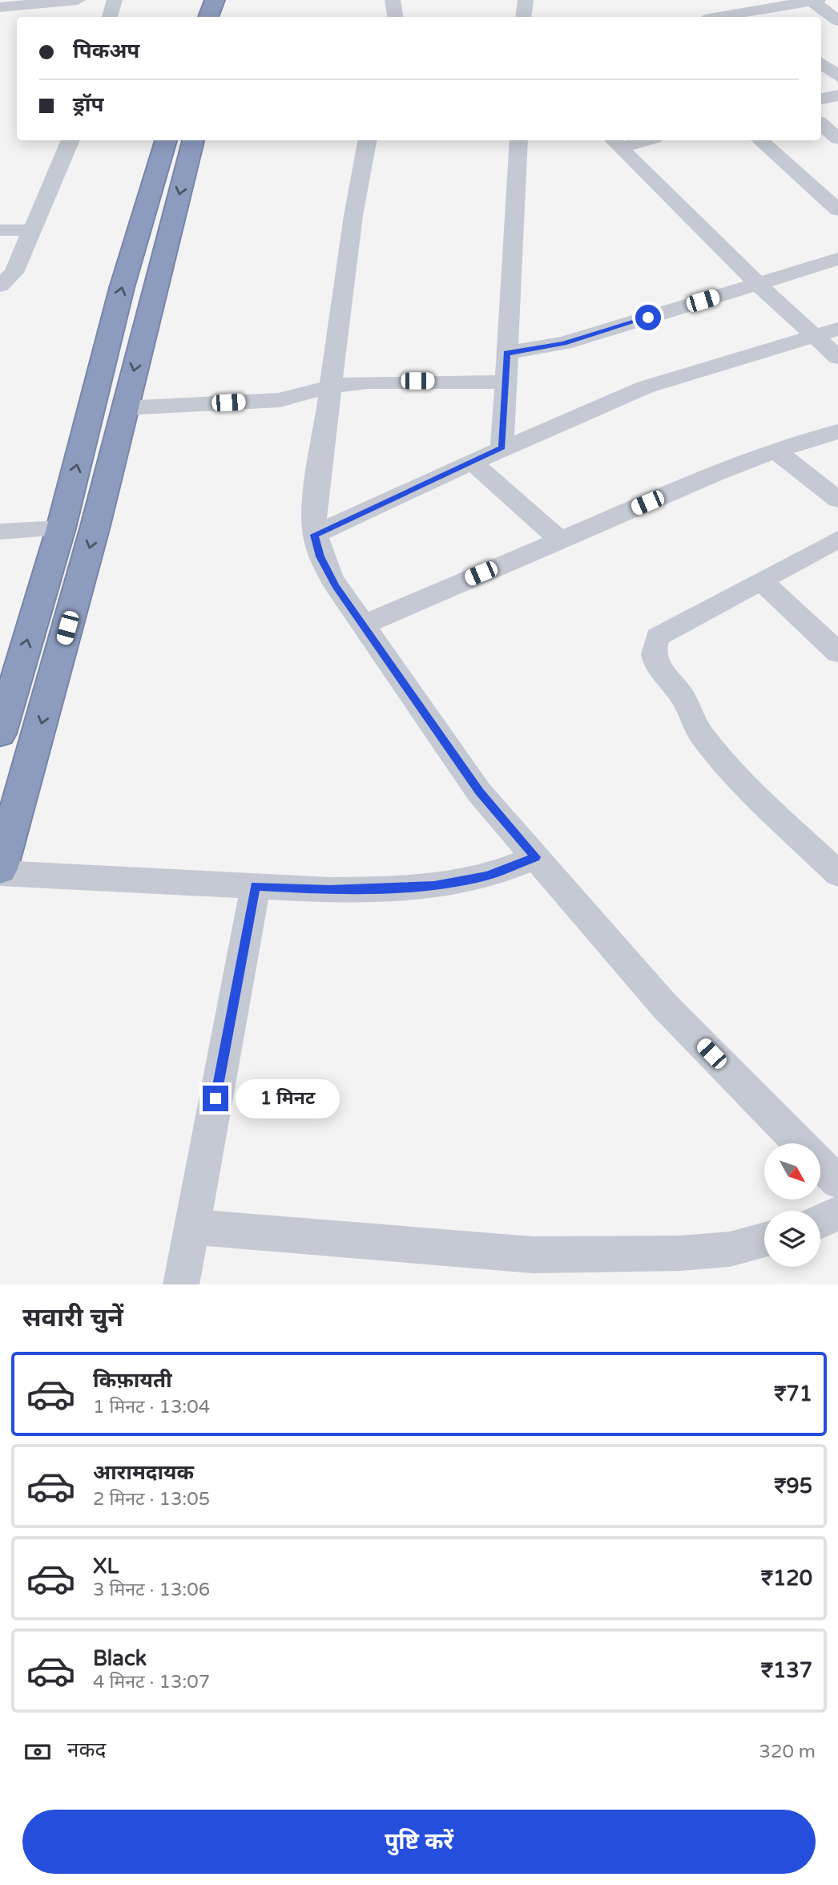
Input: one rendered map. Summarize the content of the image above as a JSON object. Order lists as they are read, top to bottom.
{
  "north": "bottom right",
  "page": {
    "banner": ["पिकअप", "ड्रॉप"],
    "bubble": "1 मिनट",
    "heading": "सवारी चुनें",
    "list": [
      {
        "name": "किफ़ायती",
        "note": "1 मिनट · 13:04",
        "value": "₹71"
      },
      {
        "name": "आरामदायक",
        "note": "2 मिनट · 13:05",
        "value": "₹95"
      },
      {
        "name": "XL",
        "note": "3 मिनट · 13:06",
        "value": "₹120"
      },
      {
        "name": "Black",
        "note": "4 मिनट · 13:07",
        "value": "₹137"
      }
    ],
    "pay": ["नकद", "320 m"],
    "buttons": "पुष्टि करें"
  }
}
